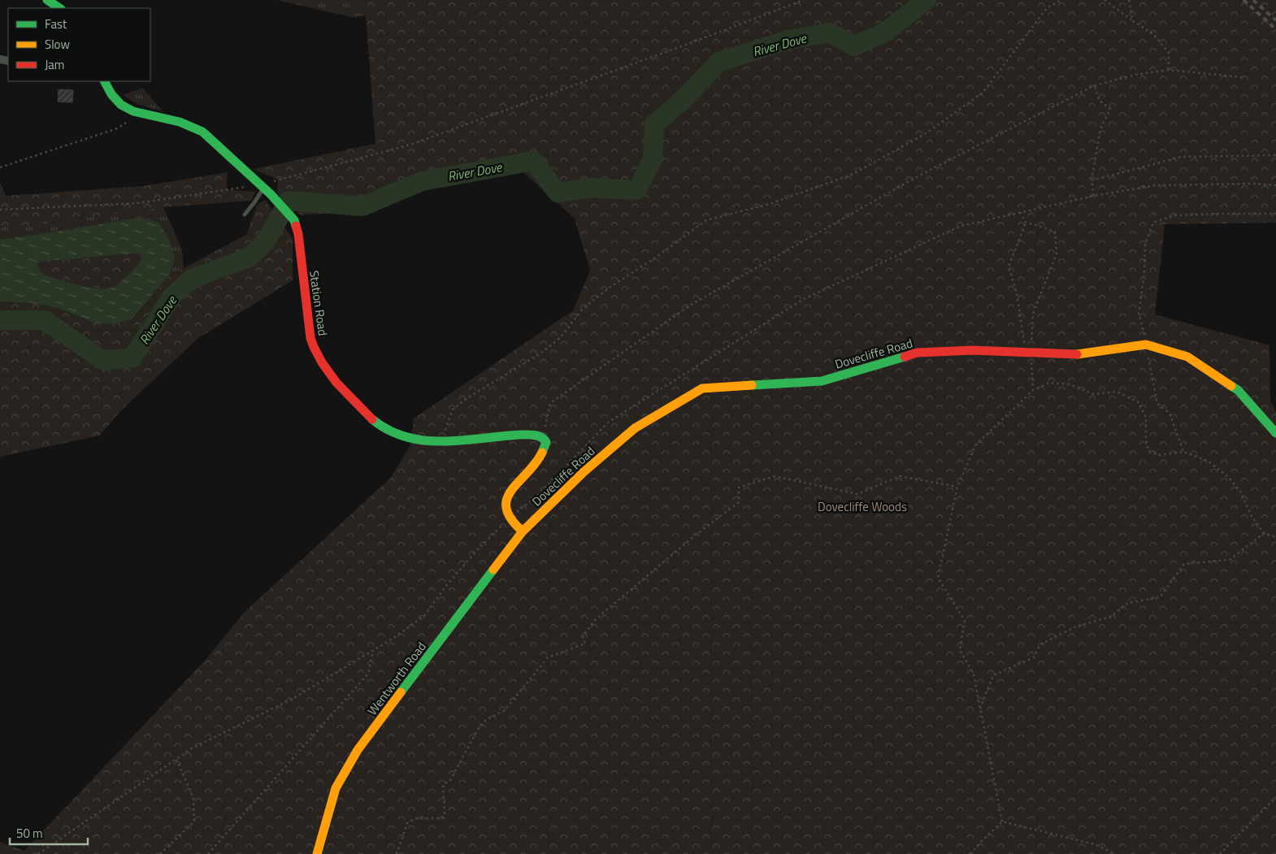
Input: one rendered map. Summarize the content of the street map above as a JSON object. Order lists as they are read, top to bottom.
{
  "streets": {
    "street": ["Station Road", "Dovecliffe Road", "Wentworth Road"]
  },
  "crossings": [
    ["Dovecliffe Road", "Wentworth Road"]
  ],
  "water": ["River Dove"],
  "parks": ["Dovecliffe Woods"],
  "legend": ["Fast", "Slow", "Jam"],
  "scale_bar": "50 m"
}
